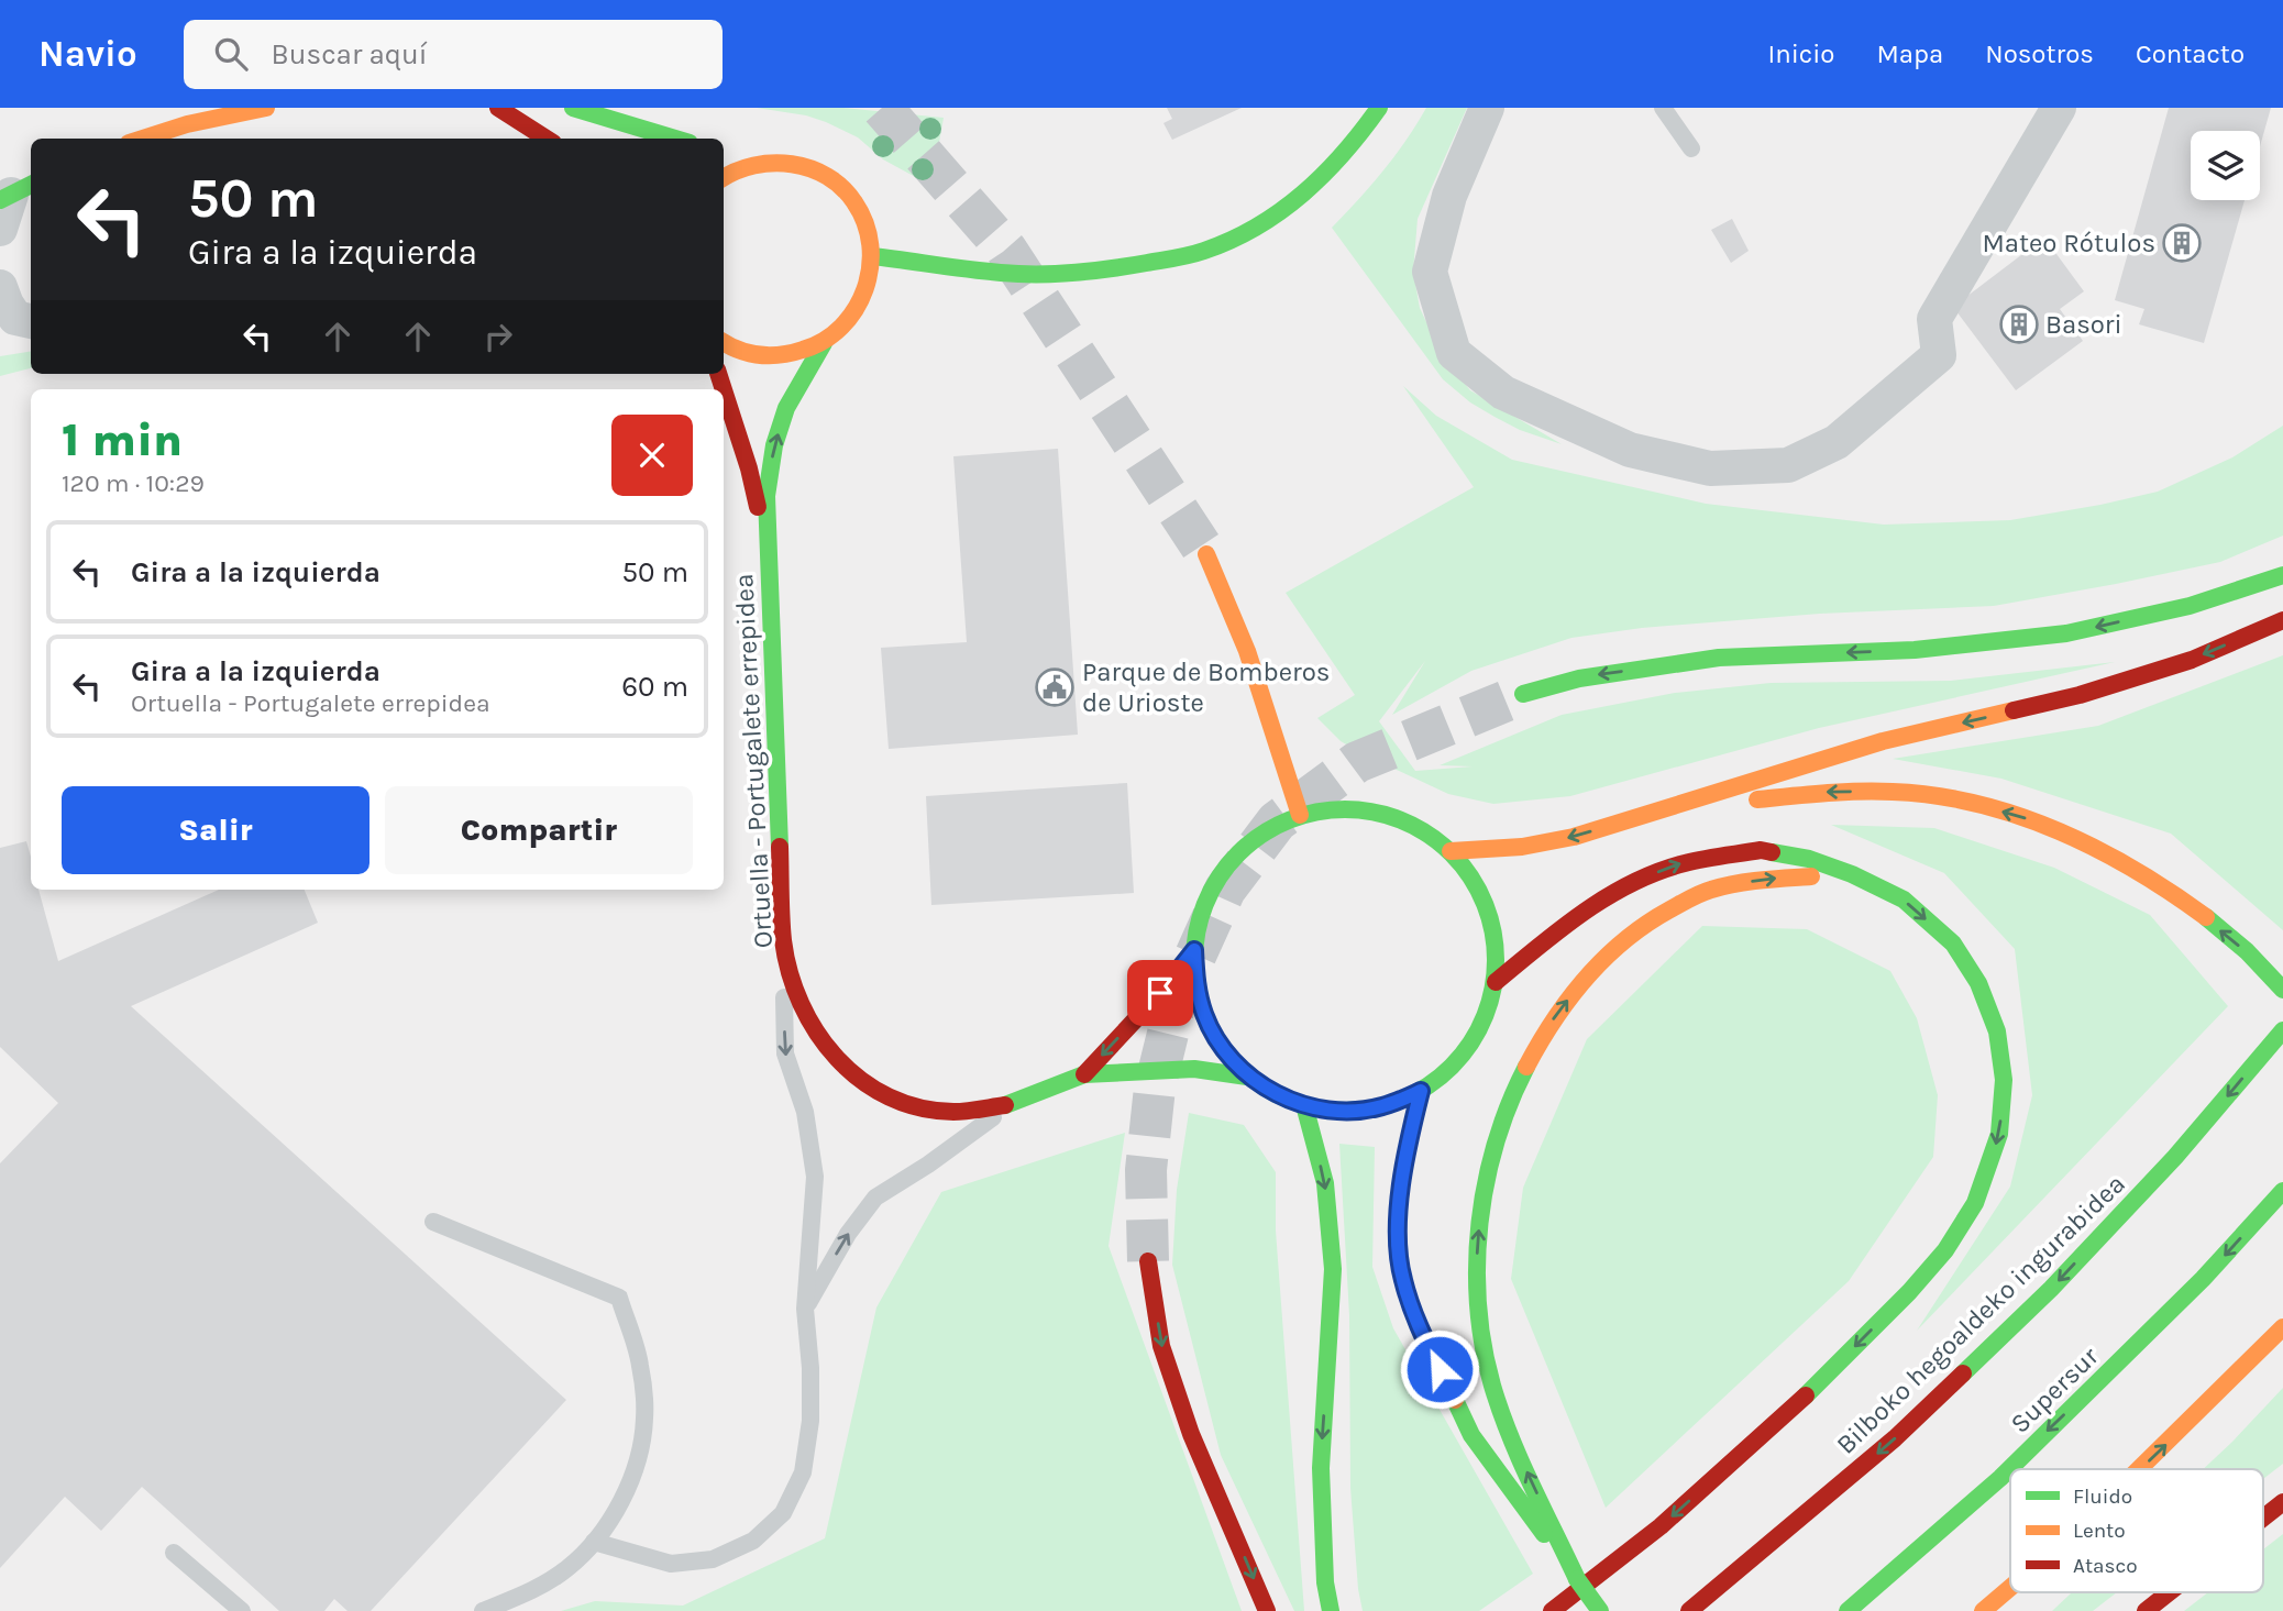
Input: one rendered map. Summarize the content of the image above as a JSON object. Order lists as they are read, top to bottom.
{
  "streets": {
    "main road": ["Ortuella - Portugalete errepidea", "Bilboko hegoaldeko ingurabidea", "Supersur"]
  },
  "one_way": ["Bilboko hegoaldeko ingurabidea"],
  "places": {
    "building": ["Mateo Rótulos", "Basori"],
    "public building": ["Parque de Bomberos de Urioste"]
  },
  "legend": ["Fluido", "Lento", "Atasco"],
  "page": {
    "header": "Navio",
    "search": "Buscar aquí",
    "nav": [
      "Inicio",
      "Mapa",
      "Nosotros",
      "Contacto"
    ],
    "turn": ["50 m", "Gira a la izquierda"],
    "heading": ["1 min", "120 m · 10:29"],
    "list": [
      {
        "name": "Gira a la izquierda",
        "value": "50 m"
      },
      {
        "name": "Gira a la izquierda",
        "note": "Ortuella - Portugalete errepidea",
        "value": "60 m"
      }
    ],
    "buttons": ["Salir", "Compartir"]
  }
}
